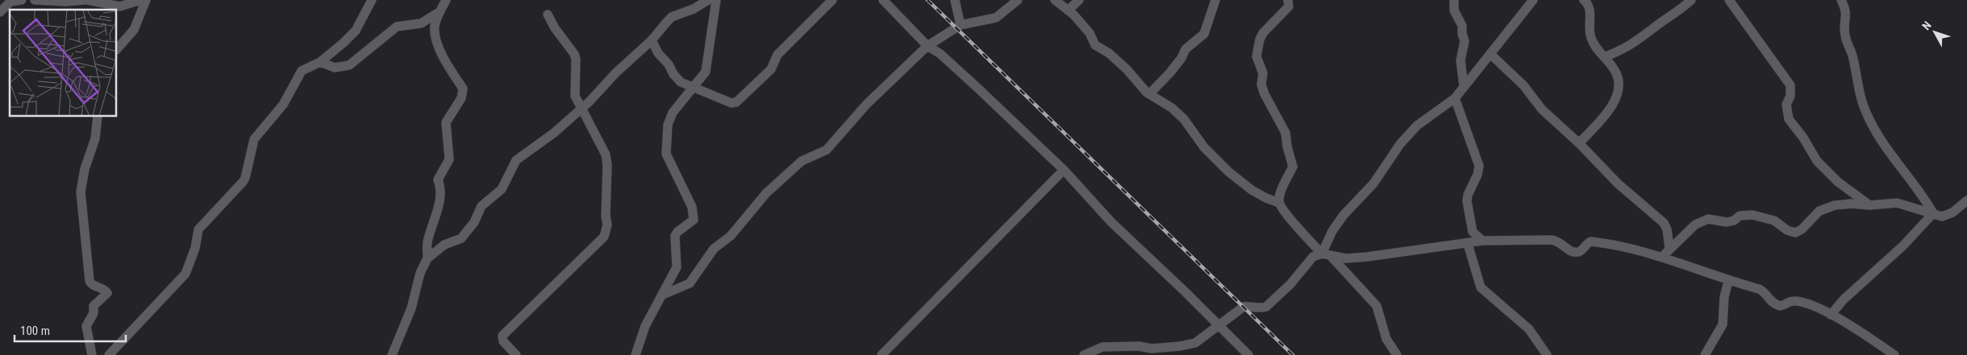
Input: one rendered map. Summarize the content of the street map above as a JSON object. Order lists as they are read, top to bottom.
{
  "scale_bar": "100 m",
  "north": "top left"
}
